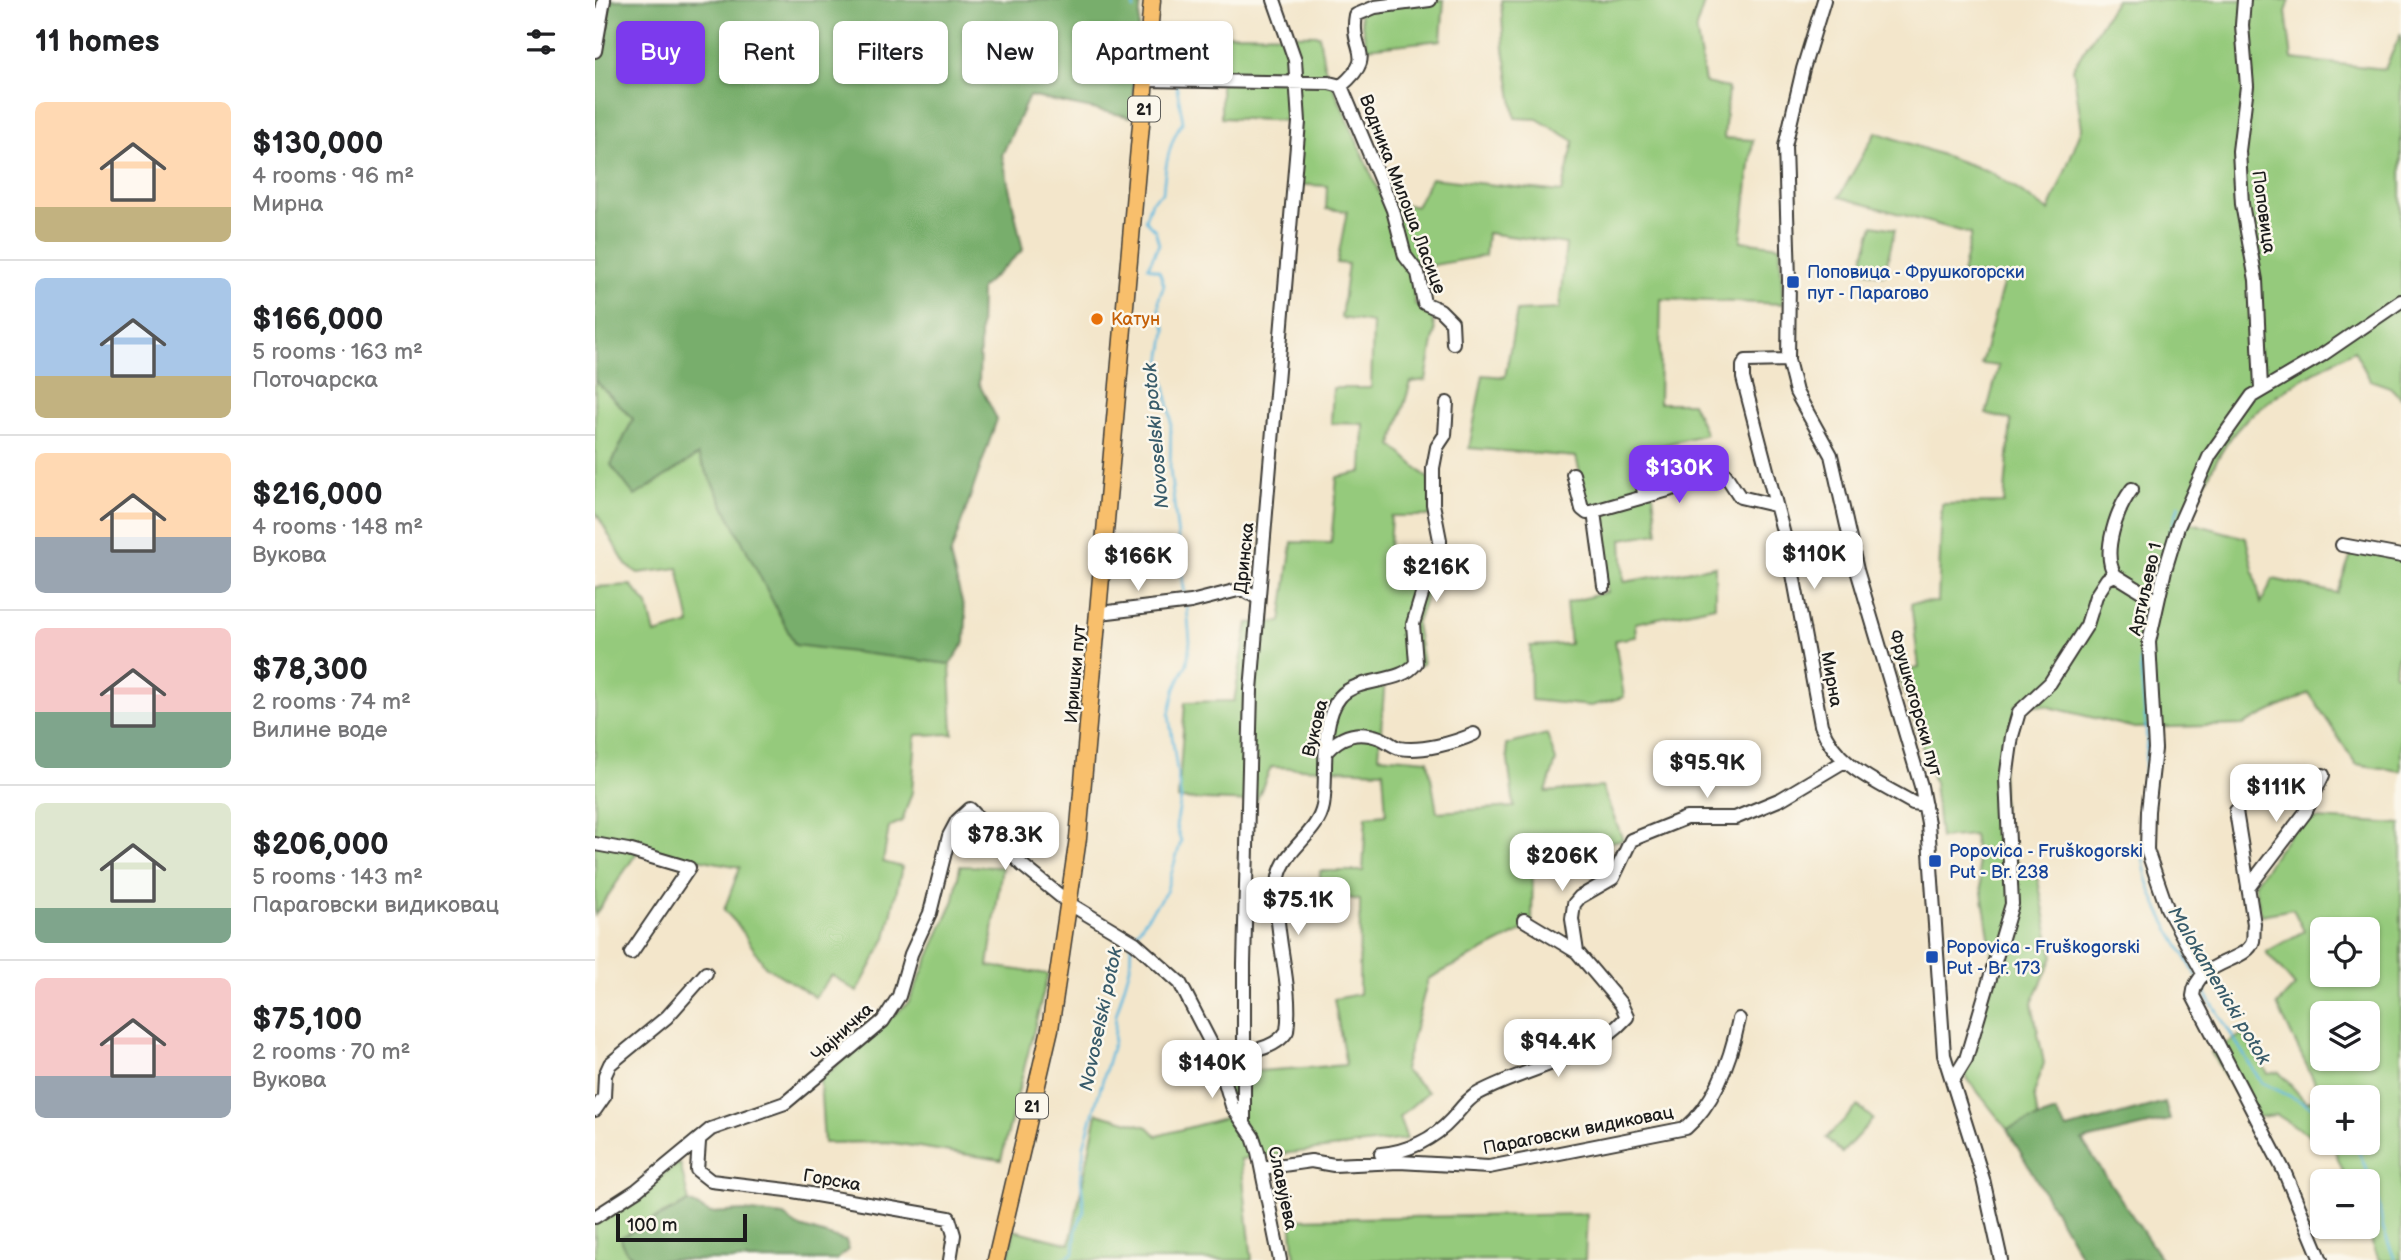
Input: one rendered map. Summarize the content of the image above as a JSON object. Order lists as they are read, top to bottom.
{
  "streets": {
    "main road": ["21", "Иришки пут"],
    "street": [
      "Водника Милоша Ласице",
      "Поповица",
      "Дринска",
      "Артиљево 1",
      "Мирна",
      "Фрушкогорски пут",
      "Вукова",
      "Чајничка",
      "Параговски видиковац",
      "Горска",
      "Славујева"
    ]
  },
  "crossings": [
    ["Поповица", "Артиљево 1"],
    ["Дринска", "Вукова"],
    ["Дринска", "Славујева"],
    ["Иришки пут", "Славујева"],
    ["Мирна", "Фрушкогорски пут"],
    ["Вукова", "Славујева"],
    ["Чајничка", "Горска"],
    ["Чајничка", "Славујева"],
    ["Параговски видиковац", "Славујева"]
  ],
  "water": ["Novoselski potok", "Malokamenicki potok"],
  "places": {
    "transit": ["Поповица - Фрушкогорски пут - Парагово", "Popovica - Fruškogorski Put - Br. 238", "Popovica - Fruškogorski Put - Br. 173"],
    "other": ["Катун"]
  },
  "scale_bar": "100 m",
  "page": {
    "heading": "11 homes",
    "chip": [
      "Buy",
      "Rent",
      "Filters",
      "New",
      "Apartment"
    ],
    "list": [
      {
        "name": "$130,000",
        "note": "4 rooms · 96 m² · Мирна"
      },
      {
        "name": "$166,000",
        "note": "5 rooms · 163 m² · Поточарска"
      },
      {
        "name": "$216,000",
        "note": "4 rooms · 148 m² · Вукова"
      },
      {
        "name": "$78,300",
        "note": "2 rooms · 74 m² · Вилине воде"
      },
      {
        "name": "$206,000",
        "note": "5 rooms · 143 m² · Параговски видиковац"
      },
      {
        "name": "$75,100",
        "note": "2 rooms · 70 m² · Вукова"
      }
    ],
    "price": [
      "$130K",
      "$110K",
      "$166K",
      "$216K",
      "$95.9K",
      "$111K",
      "$78.3K",
      "$206K",
      "$75.1K",
      "$94.4K",
      "$140K"
    ],
    "map_buttons": ["+", "−"],
    "scale": "100 m"
  }
}
